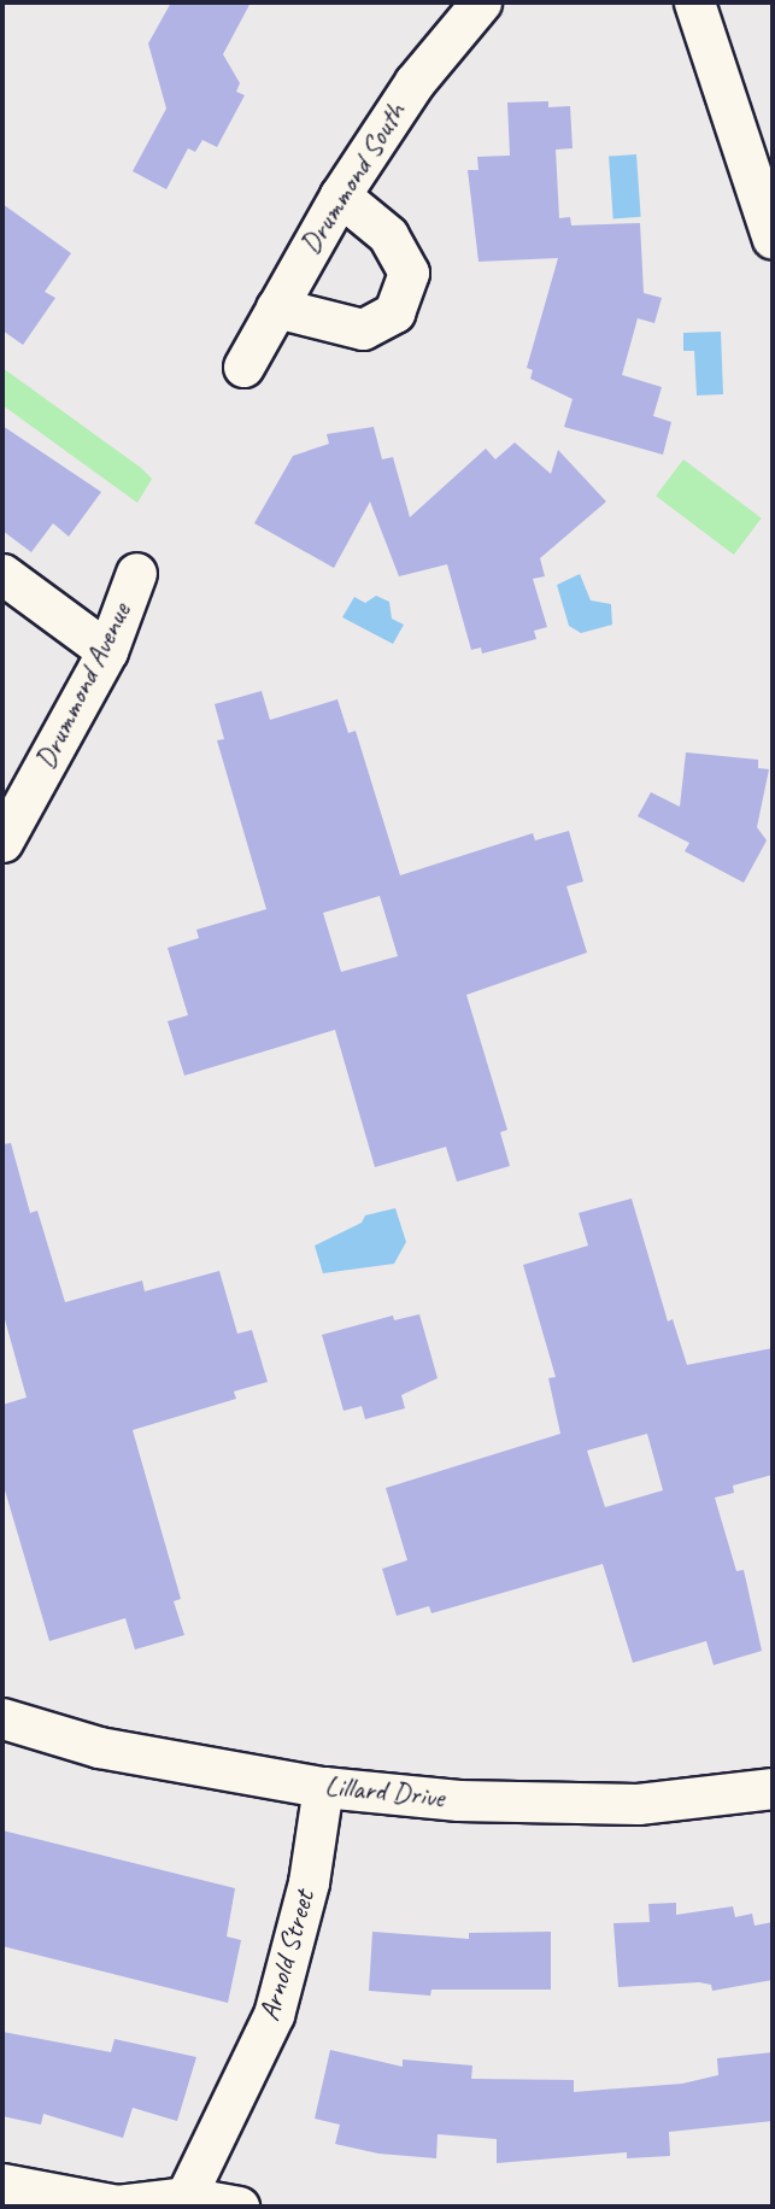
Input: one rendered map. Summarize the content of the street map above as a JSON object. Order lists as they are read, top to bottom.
{
  "streets": {
    "street": [
      "Drummond South",
      "Drummond Avenue",
      "Lillard Drive",
      "Arnold Street"
    ]
  },
  "crossings": [
    ["Lillard Drive", "Arnold Street"]
  ]
}
